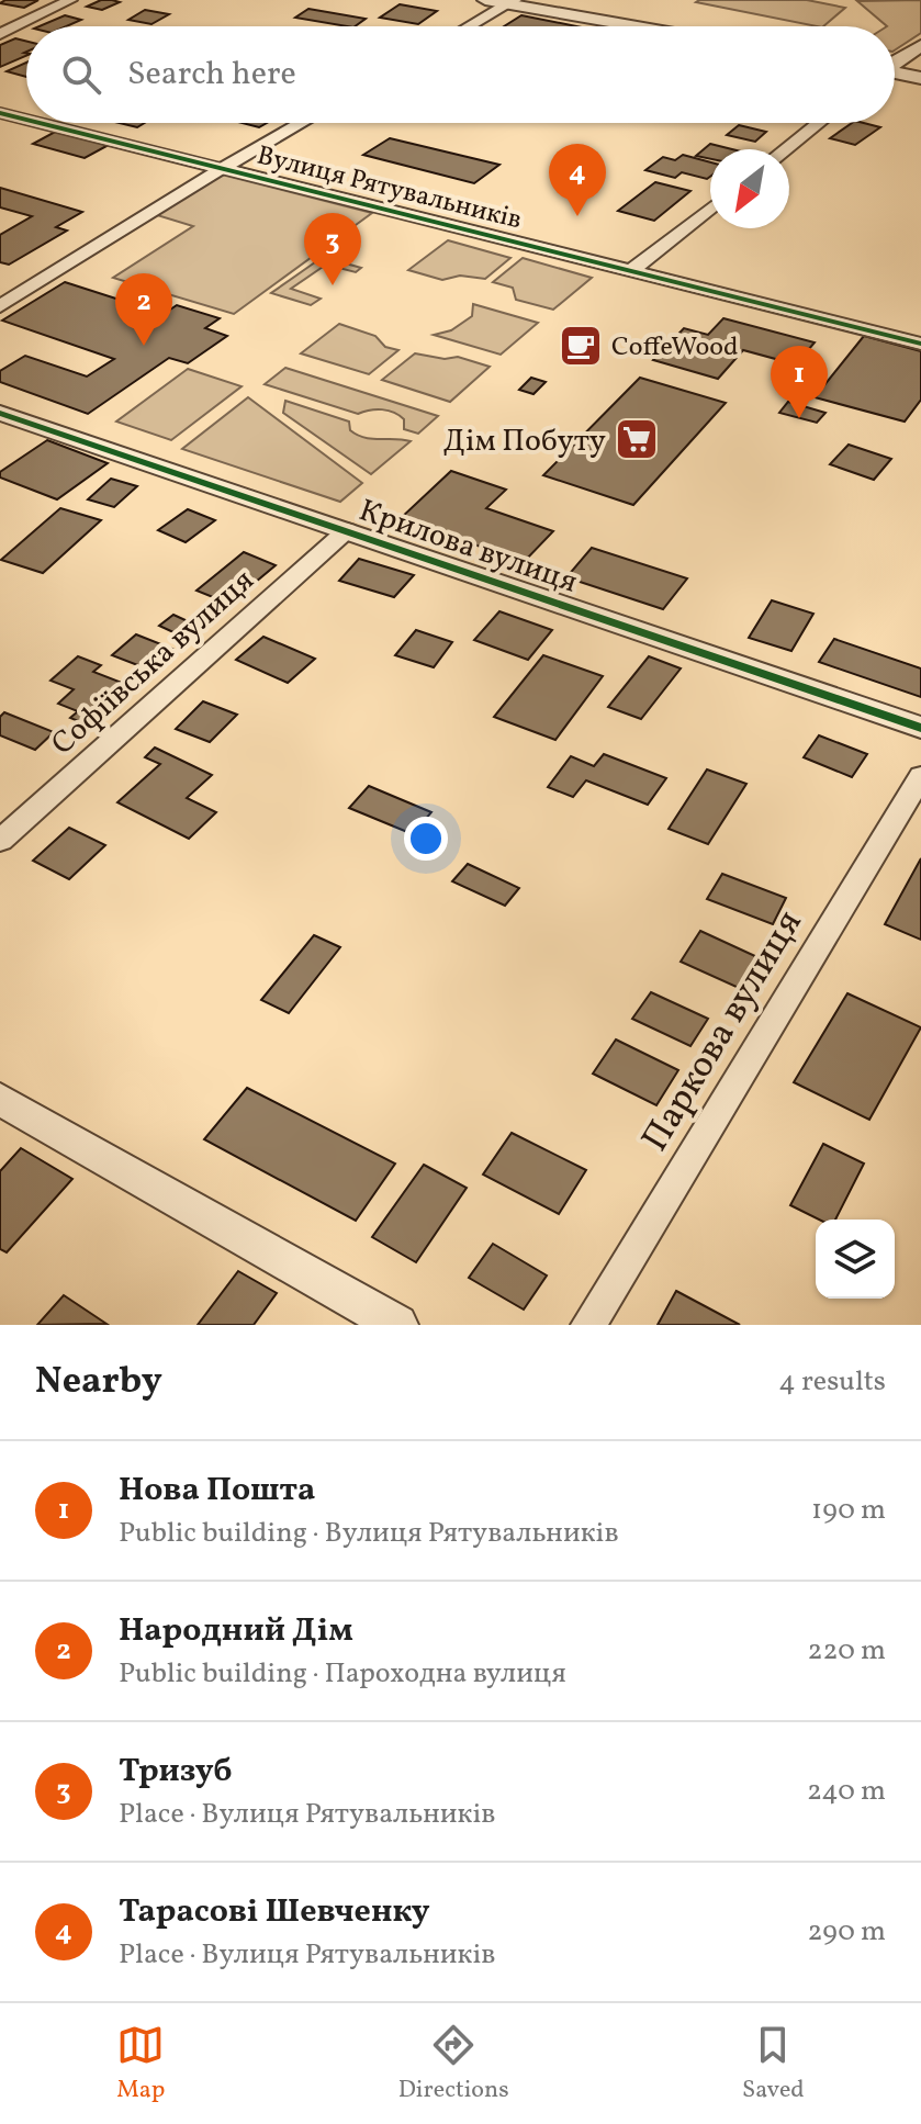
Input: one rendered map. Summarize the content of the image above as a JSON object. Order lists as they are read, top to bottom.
{
  "streets": {
    "street": [
      "Вулиця Рятувальників",
      "Крилова вулиця",
      "Софіївська вулиця",
      "Паркова вулиця"
    ]
  },
  "crossings": [
    ["Крилова вулиця", "Софіївська вулиця"]
  ],
  "places": {
    "cafe": ["CoffeWood"],
    "supermarket": ["Дім Побуту"]
  },
  "north": "bottom left",
  "page": {
    "search": "Search here",
    "pins": [
      "4",
      "3",
      "2",
      "1"
    ],
    "heading": ["Nearby", "4 results"],
    "list": [
      {
        "mark": "1",
        "name": "Нова Пошта",
        "note": "Public building · Вулиця Рятувальників",
        "value": "190 m"
      },
      {
        "mark": "2",
        "name": "Народний Дім",
        "note": "Public building · Пароходна вулиця",
        "value": "220 m"
      },
      {
        "mark": "3",
        "name": "Тризуб",
        "note": "Place · Вулиця Рятувальників",
        "value": "240 m"
      },
      {
        "mark": "4",
        "name": "Тарасові Шевченку",
        "note": "Place · Вулиця Рятувальників",
        "value": "290 m"
      }
    ],
    "nav": ["Map", "Directions", "Saved"]
  }
}
